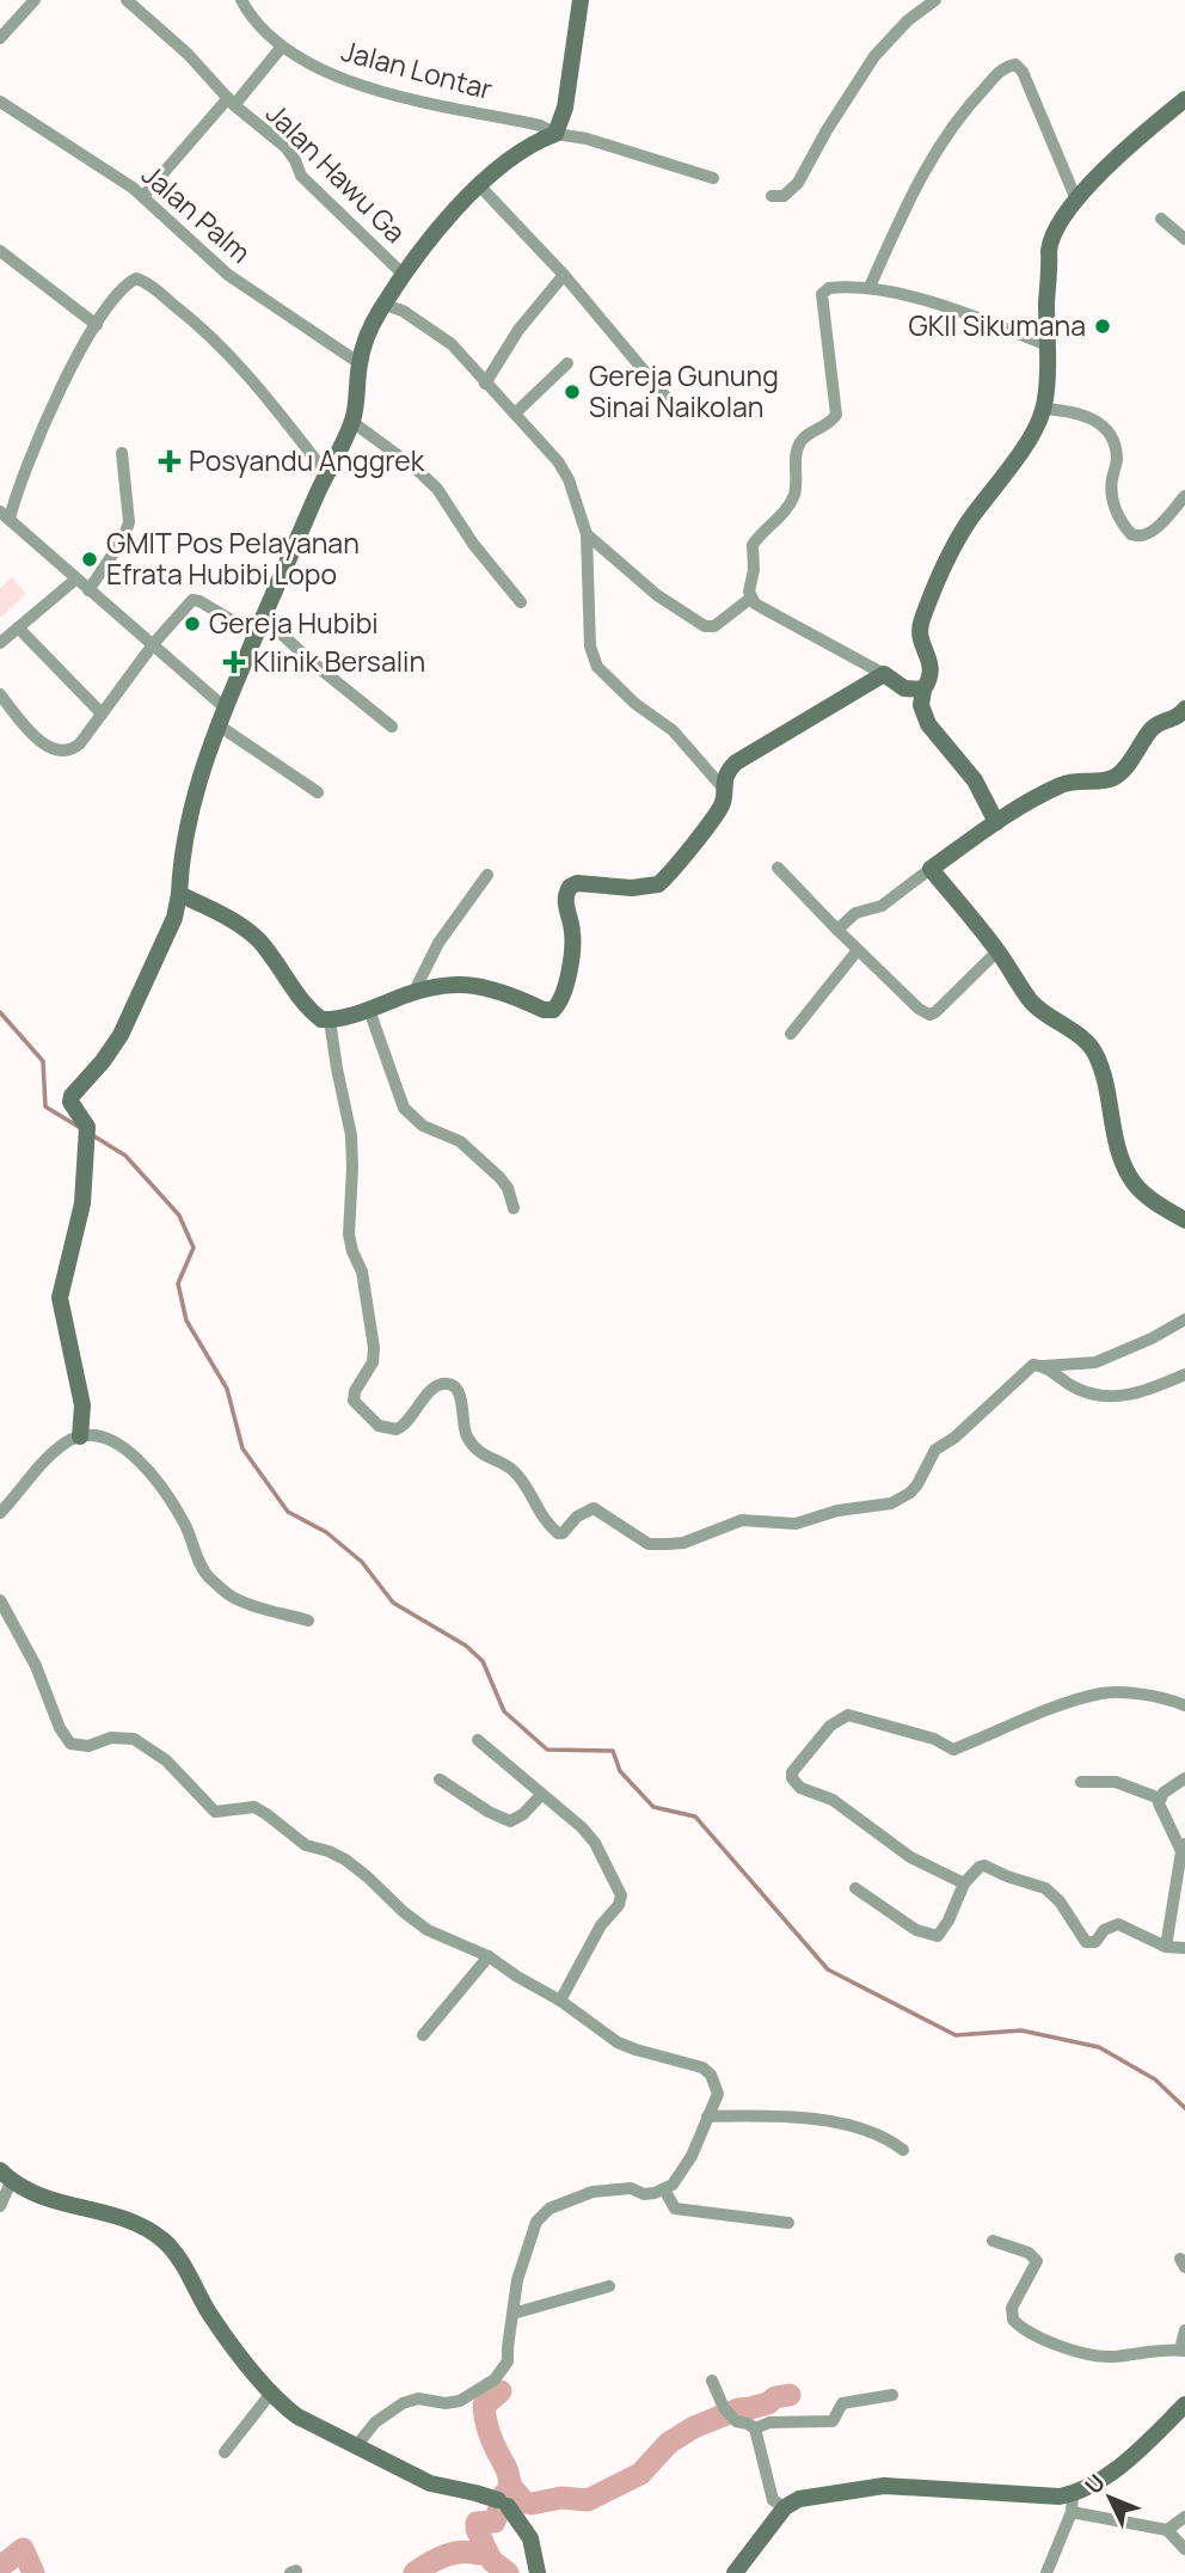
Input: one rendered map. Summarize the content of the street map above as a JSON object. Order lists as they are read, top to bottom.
{
  "streets": {
    "street": ["Jalan Lontar", "Jalan Hawu Ga", "Jalan Palm"]
  },
  "places": {
    "other": [
      "GKII Sikumana",
      "Gereja Gunung Sinai Naikolan",
      "GMIT Pos Pelayanan Efrata Hubibi Lopo",
      "Gereja Hubibi"
    ],
    "health": ["Posyandu Anggrek", "Klinik Bersalin"]
  },
  "north": "top left"
}
